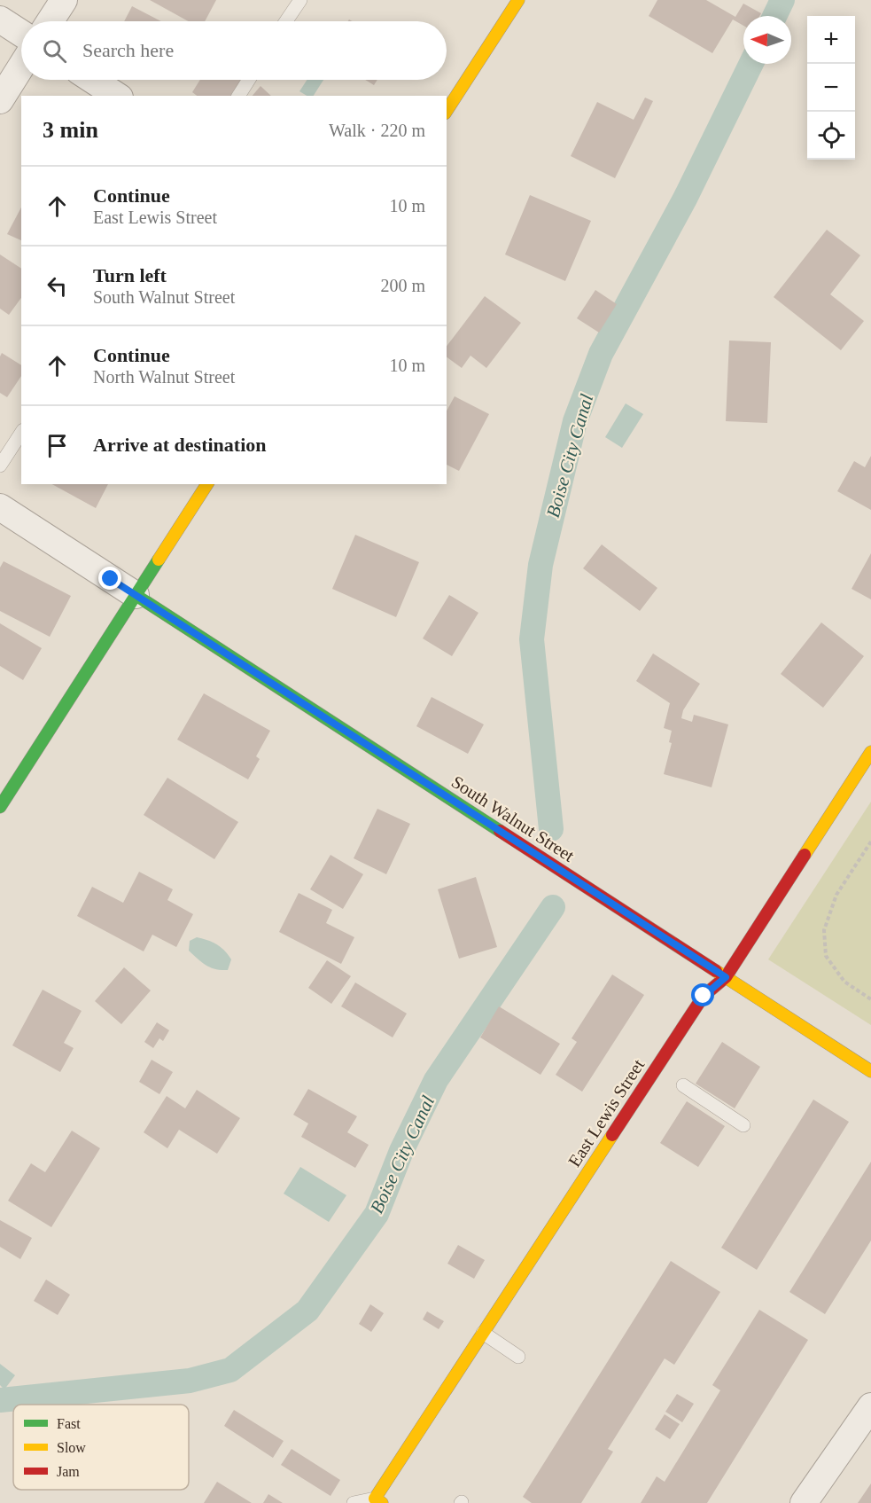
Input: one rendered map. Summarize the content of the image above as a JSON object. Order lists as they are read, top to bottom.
{
  "streets": {
    "street": ["South Walnut Street", "East Lewis Street"]
  },
  "crossings": [
    ["South Walnut Street", "East Lewis Street"]
  ],
  "water": ["Boise City Canal"],
  "legend": ["Fast", "Slow", "Jam"],
  "north": "left",
  "page": {
    "map_buttons": ["+", "−"],
    "search": "Search here",
    "heading": ["3 min", "Walk · 220 m"],
    "list": [
      ["Continue", "East Lewis Street", "10 m"],
      ["Turn left", "South Walnut Street", "200 m"],
      ["Continue", "North Walnut Street", "10 m"],
      "Arrive at destination"
    ]
  }
}
